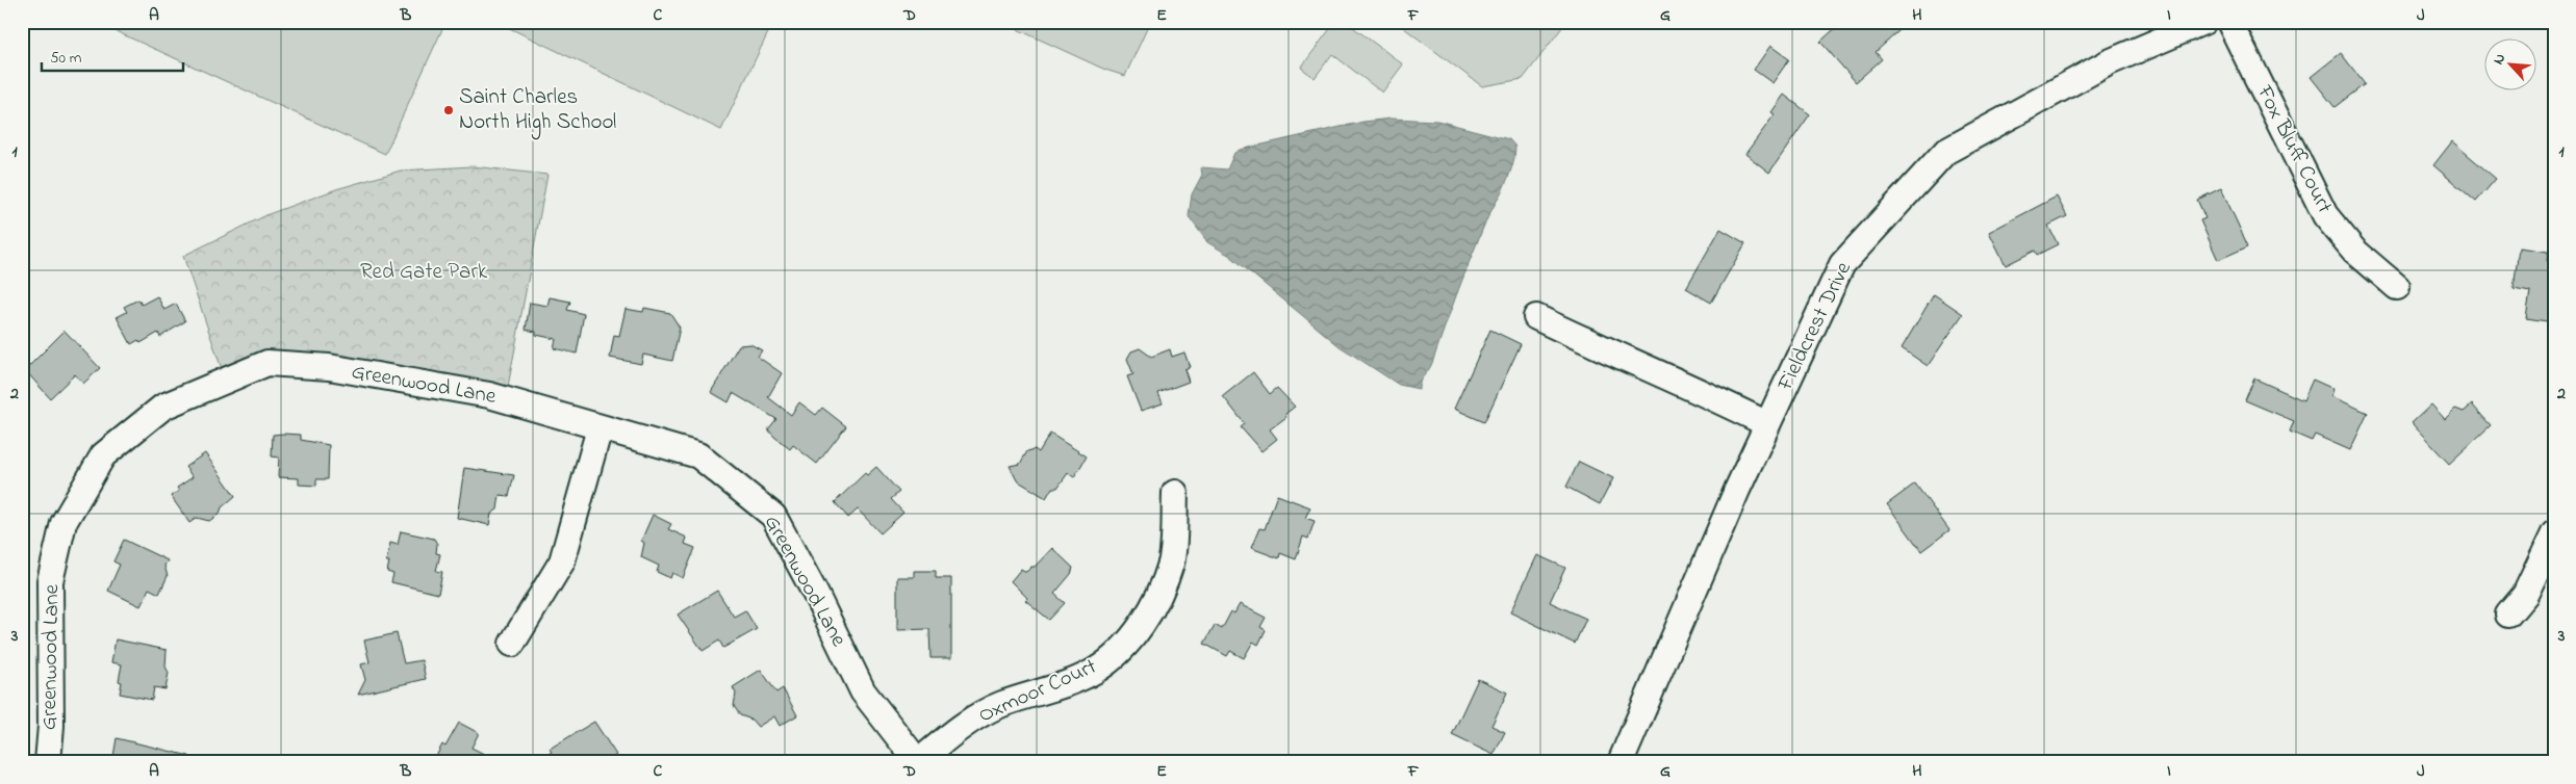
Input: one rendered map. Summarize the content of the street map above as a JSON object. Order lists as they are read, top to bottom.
{
  "streets": {
    "street": [
      "Fox Bluff Court",
      "Fieldcrest Drive",
      "Greenwood Lane",
      "Oxmoor Court"
    ]
  },
  "crossings": [
    ["Greenwood Lane", "Oxmoor Court"]
  ],
  "parks": ["Red Gate Park"],
  "places": ["Saint Charles North High School"],
  "scale_bar": "50 m",
  "north": "top left",
  "grid": {
    "columns": [
      "A",
      "B",
      "C",
      "D",
      "E",
      "F",
      "G",
      "H",
      "I",
      "J"
    ],
    "rows": ["1", "2", "3"]
  }
}
